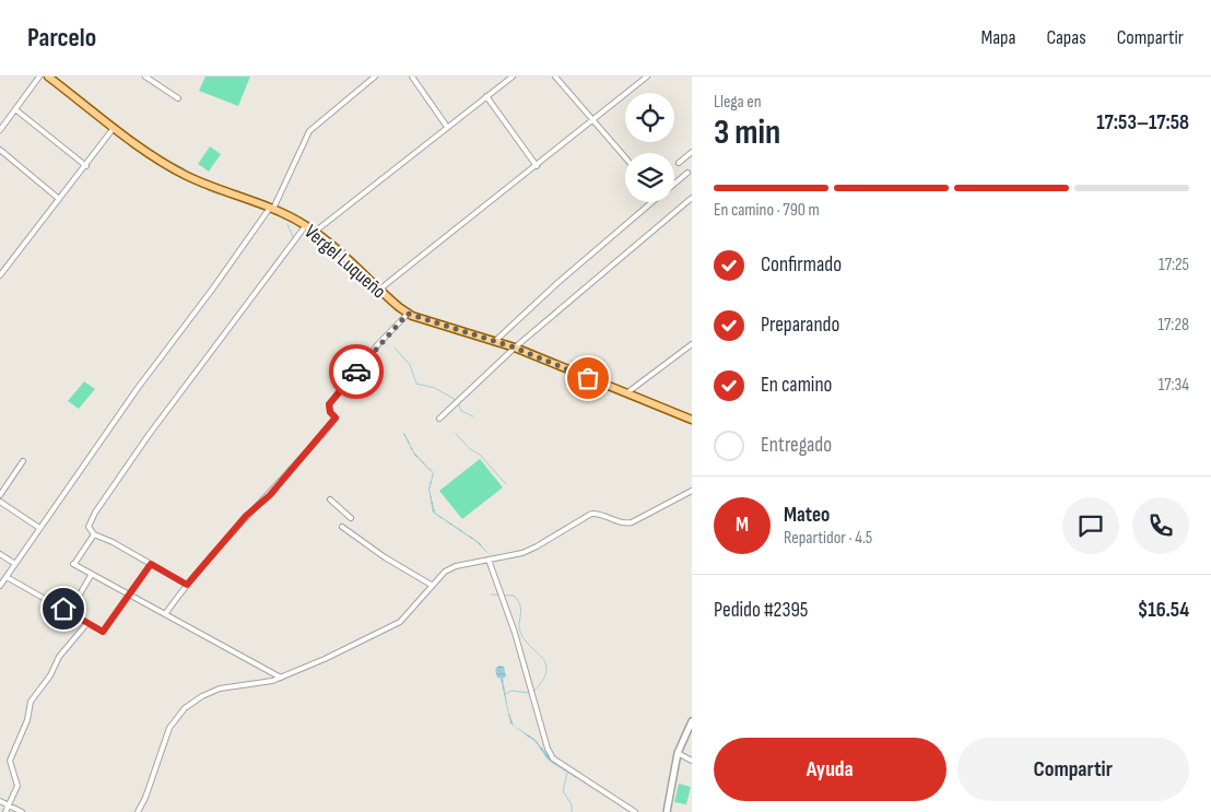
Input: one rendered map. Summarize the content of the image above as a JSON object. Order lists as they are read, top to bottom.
{
  "streets": {
    "main road": ["Vergel Luqueño"]
  },
  "page": {
    "header": "Parcelo",
    "nav": ["Mapa", "Capas", "Compartir"],
    "heading": ["3 min", "Llega en", "17:53–17:58"],
    "panel": [
      "Mateo",
      "Repartidor · 4.5",
      "Pedido #2395",
      "$16.54"
    ],
    "bar": "En camino · 790 m",
    "list": [
      ["Confirmado", "17:25"],
      ["Preparando", "17:28"],
      ["En camino", "17:34"],
      "Entregado"
    ],
    "round": "M",
    "buttons": ["Ayuda", "Compartir"]
  }
}
